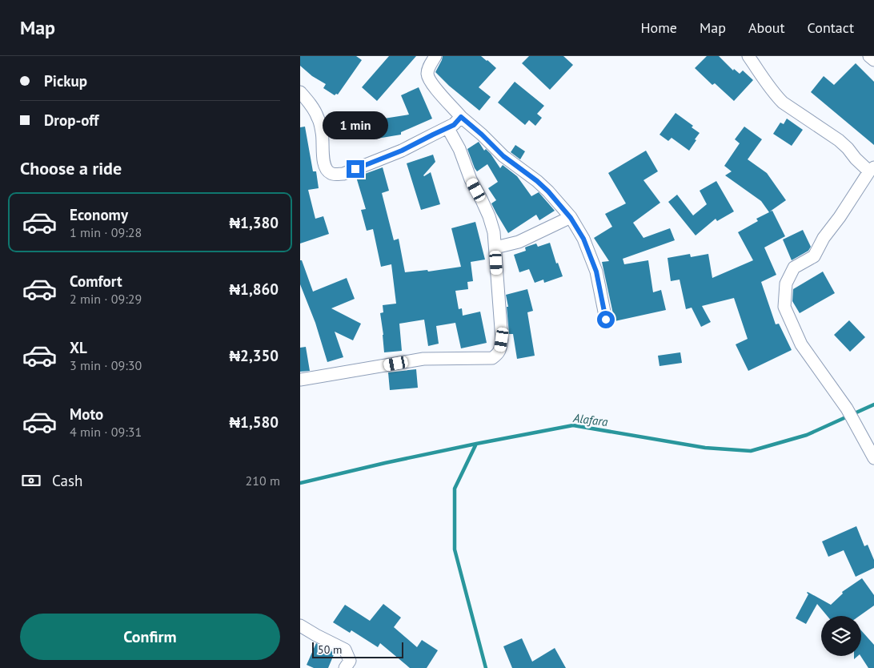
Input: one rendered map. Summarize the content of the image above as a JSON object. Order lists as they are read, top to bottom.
{
  "water": ["Alafara"],
  "scale_bar": "50 m",
  "page": {
    "header": "Map",
    "nav": [
      "Home",
      "Map",
      "About",
      "Contact"
    ],
    "banner": ["Pickup", "Drop-off"],
    "bubble": "1 min",
    "heading": "Choose a ride",
    "list": [
      {
        "name": "Economy",
        "note": "1 min · 09:28",
        "value": "₦1,380"
      },
      {
        "name": "Comfort",
        "note": "2 min · 09:29",
        "value": "₦1,860"
      },
      {
        "name": "XL",
        "note": "3 min · 09:30",
        "value": "₦2,350"
      },
      {
        "name": "Moto",
        "note": "4 min · 09:31",
        "value": "₦1,580"
      }
    ],
    "pay": ["Cash", "210 m"],
    "buttons": "Confirm",
    "scale": "50 m"
  }
}
